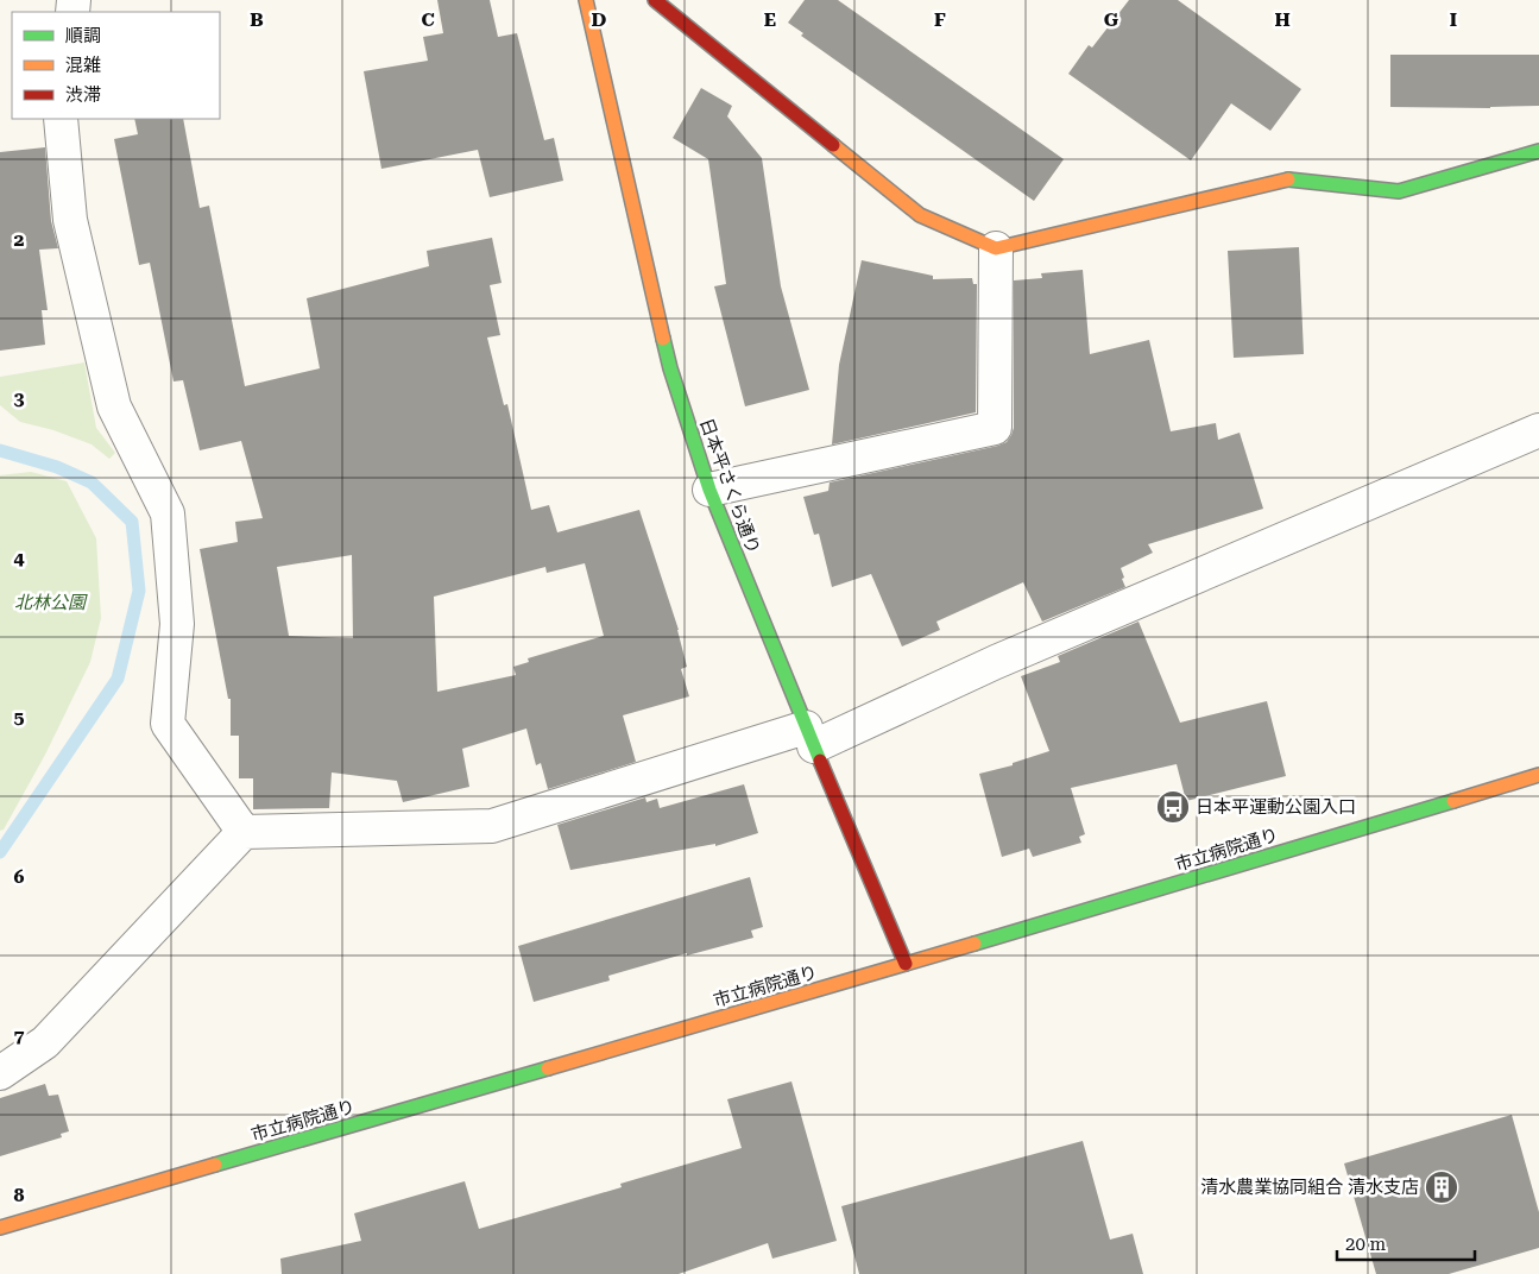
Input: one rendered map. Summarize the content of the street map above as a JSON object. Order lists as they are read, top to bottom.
{
  "streets": {
    "street": ["日本平さくら通り", "市立病院通り"]
  },
  "crossings": [
    ["日本平さくら通り", "市立病院通り"]
  ],
  "parks": ["北林公園"],
  "places": {
    "bus stop": ["日本平運動公園入口"],
    "building": ["清水農業協同組合 清水支店"]
  },
  "legend": ["順調", "混雑", "渋滞"],
  "scale_bar": "20 m",
  "grid": {
    "columns": [
      "B",
      "C",
      "D",
      "E",
      "F",
      "G",
      "H",
      "I"
    ],
    "rows": [
      "2",
      "3",
      "4",
      "5",
      "6",
      "7",
      "8"
    ]
  }
}
